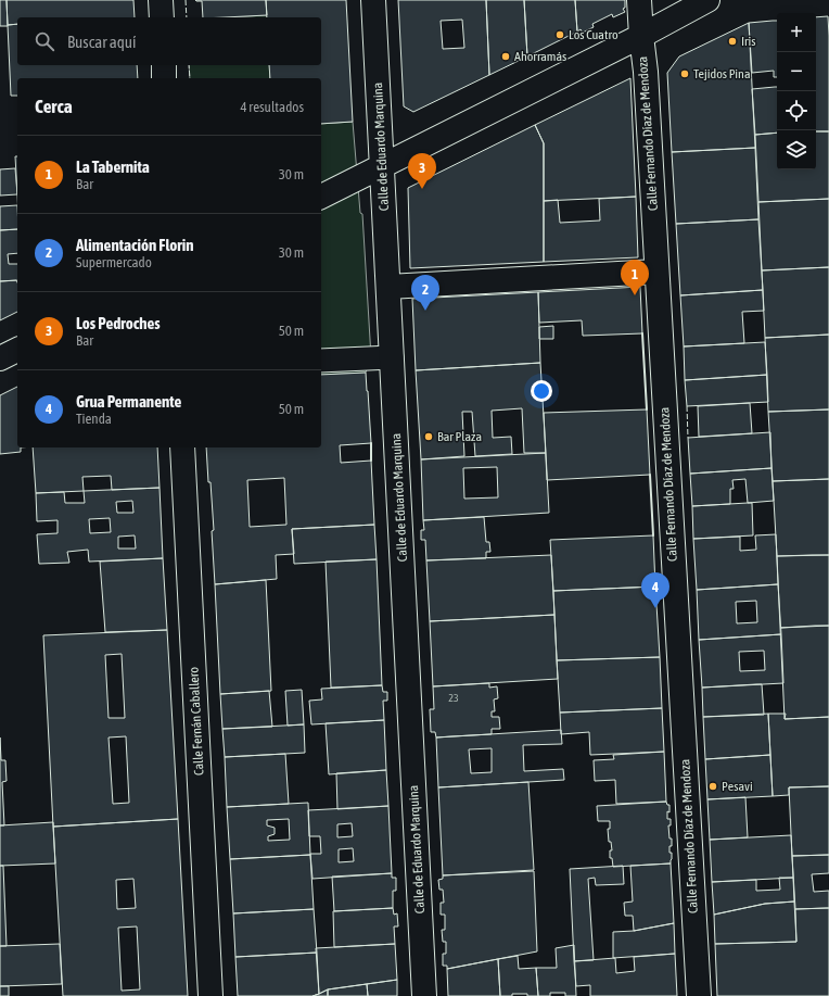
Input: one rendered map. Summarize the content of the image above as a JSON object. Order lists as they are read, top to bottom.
{
  "streets": {
    "street": ["Calle Fernando Díaz de Mendoza", "Calle de Eduardo Marquina", "Calle Fernán Caballero"]
  },
  "places": [
    "Los Cuatro",
    "Iris",
    "Ahorramás",
    "Tejidos Pina",
    "Bar Plaza",
    "Pesavi"
  ],
  "house_numbers": ["23"],
  "page": {
    "map_buttons": ["+", "−"],
    "search": "Buscar aquí",
    "heading": ["Cerca", "4 resultados"],
    "list": [
      {
        "mark": "1",
        "name": "La Tabernita",
        "note": "Bar",
        "value": "30 m"
      },
      {
        "mark": "2",
        "name": "Alimentación Florin",
        "note": "Supermercado",
        "value": "30 m"
      },
      {
        "mark": "3",
        "name": "Los Pedroches",
        "note": "Bar",
        "value": "50 m"
      },
      {
        "mark": "4",
        "name": "Grua Permanente",
        "note": "Tienda",
        "value": "50 m"
      }
    ],
    "pins": [
      "3",
      "1",
      "2",
      "4"
    ]
  }
}
